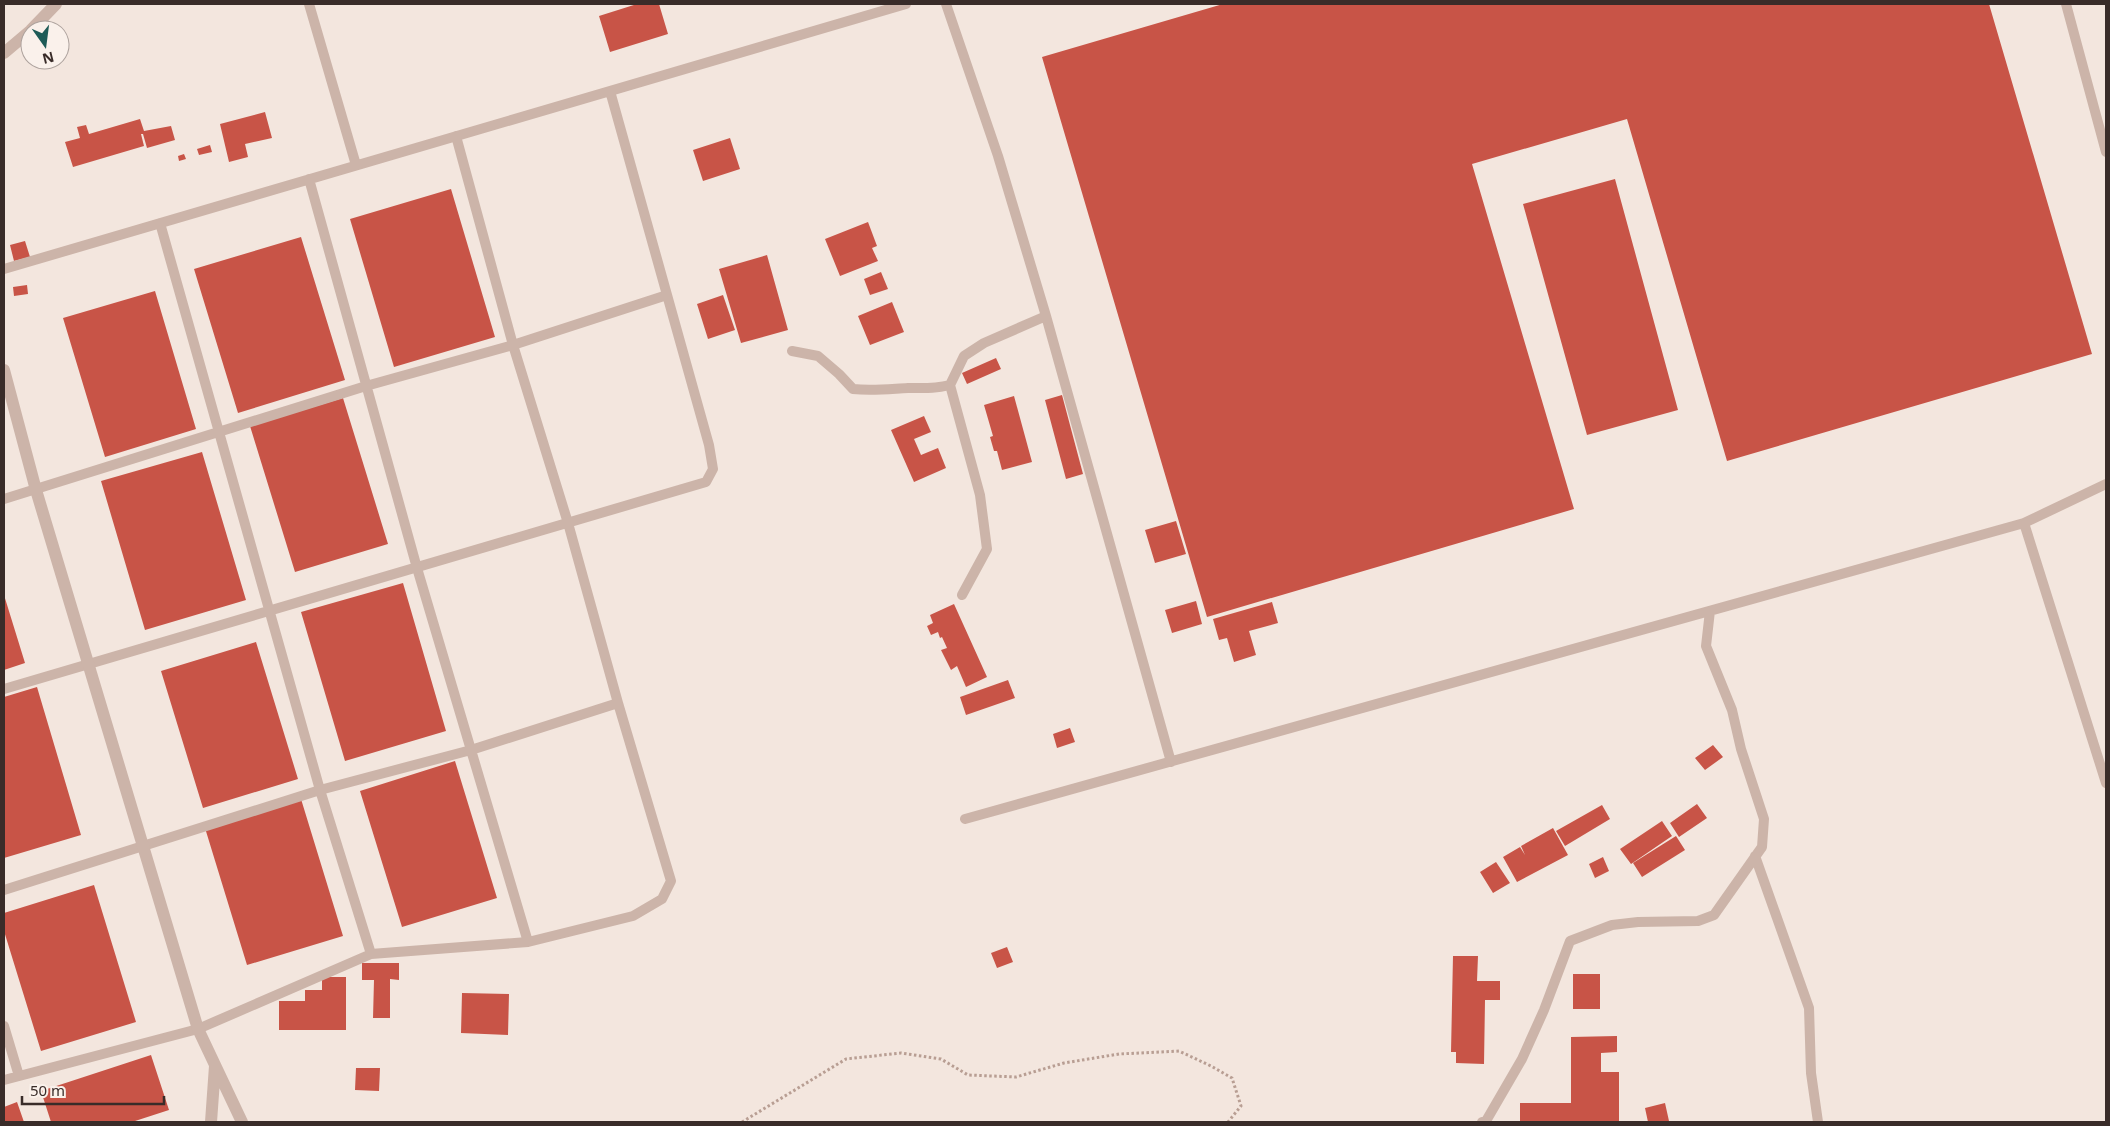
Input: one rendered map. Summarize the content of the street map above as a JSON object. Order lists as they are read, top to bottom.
{
  "scale_bar": "50 m",
  "north": "bottom"
}
